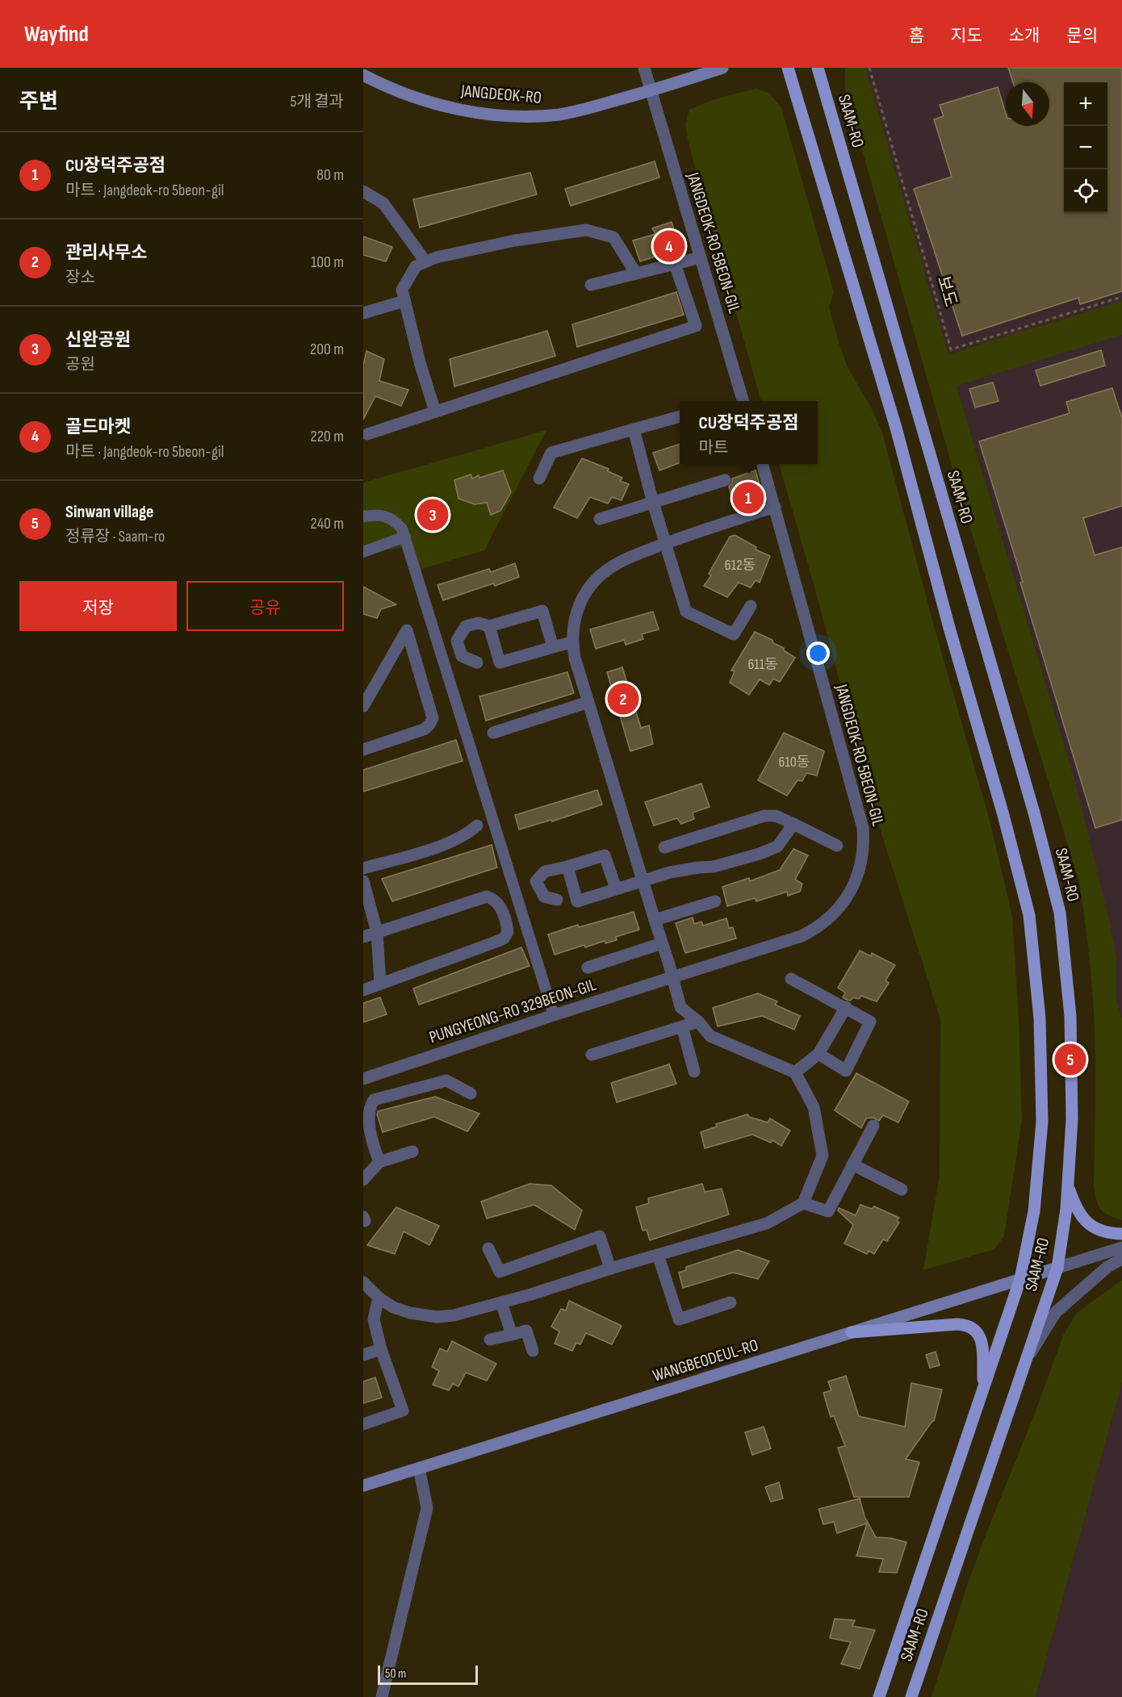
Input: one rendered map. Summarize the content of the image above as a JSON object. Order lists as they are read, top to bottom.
{
  "streets": {
    "main road": ["JANGDEOK-RO", "SAAM-RO", "WANGBEODEUL-RO"],
    "street": ["JANGDEOK-RO 5BEON-GIL", "PUNGYEONG-RO 329BEON-GIL"],
    "path": ["보도"]
  },
  "crossings": [
    ["JANGDEOK-RO", "JANGDEOK-RO 5BEON-GIL"],
    ["SAAM-RO", "WANGBEODEUL-RO"],
    ["JANGDEOK-RO 5BEON-GIL", "PUNGYEONG-RO 329BEON-GIL"]
  ],
  "house_numbers": ["612동", "611동", "610동"],
  "scale_bar": "50 m",
  "north": "bottom",
  "page": {
    "header": "Wayfind",
    "nav": [
      "홈",
      "지도",
      "소개",
      "문의"
    ],
    "heading": ["주변", "5개 결과"],
    "map_buttons": ["+", "−"],
    "list": [
      {
        "mark": "1",
        "name": "CU장덕주공점",
        "note": "마트 · Jangdeok-ro 5beon-gil",
        "value": "80 m"
      },
      {
        "mark": "2",
        "name": "관리사무소",
        "note": "장소",
        "value": "100 m"
      },
      {
        "mark": "3",
        "name": "신완공원",
        "note": "공원",
        "value": "200 m"
      },
      {
        "mark": "4",
        "name": "골드마켓",
        "note": "마트 · Jangdeok-ro 5beon-gil",
        "value": "220 m"
      },
      {
        "mark": "5",
        "name": "Sinwan village",
        "note": "정류장 · Saam-ro",
        "value": "240 m"
      }
    ],
    "pins": [
      "4",
      "1",
      "3",
      "2",
      "5"
    ],
    "popup": ["CU장덕주공점", "마트"],
    "buttons": ["저장", "공유"],
    "scale": "50 m"
  }
}
